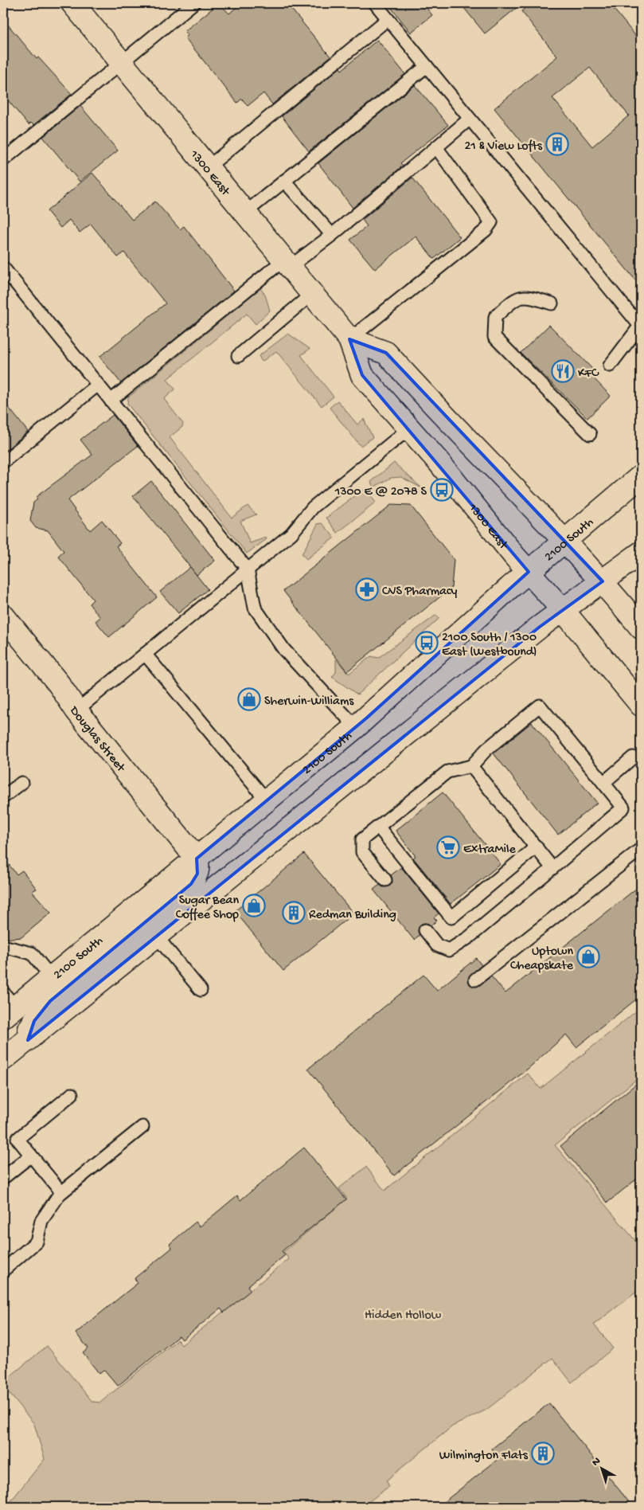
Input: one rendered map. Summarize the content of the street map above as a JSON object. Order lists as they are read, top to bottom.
{
  "streets": {
    "main road": ["1300 East", "2100 South", "Douglas Street"]
  },
  "crossings": [
    ["1300 East", "2100 South"],
    ["2100 South", "Douglas Street"]
  ],
  "parks": ["Hidden Hollow"],
  "places": {
    "building": ["21 & View Lofts", "Redman Building", "Wilmington Flats"],
    "restaurant": ["KFC"],
    "bus stop": ["1300 E @ 2078 S", "2100 South / 1300 East (Westbound)"],
    "pharmacy": ["CVS Pharmacy"],
    "shop": ["Sherwin-Williams", "Sugar Bean Coffee Shop", "Uptown Cheapskate"],
    "supermarket": ["ExtraMile"]
  },
  "north": "top left"
}
